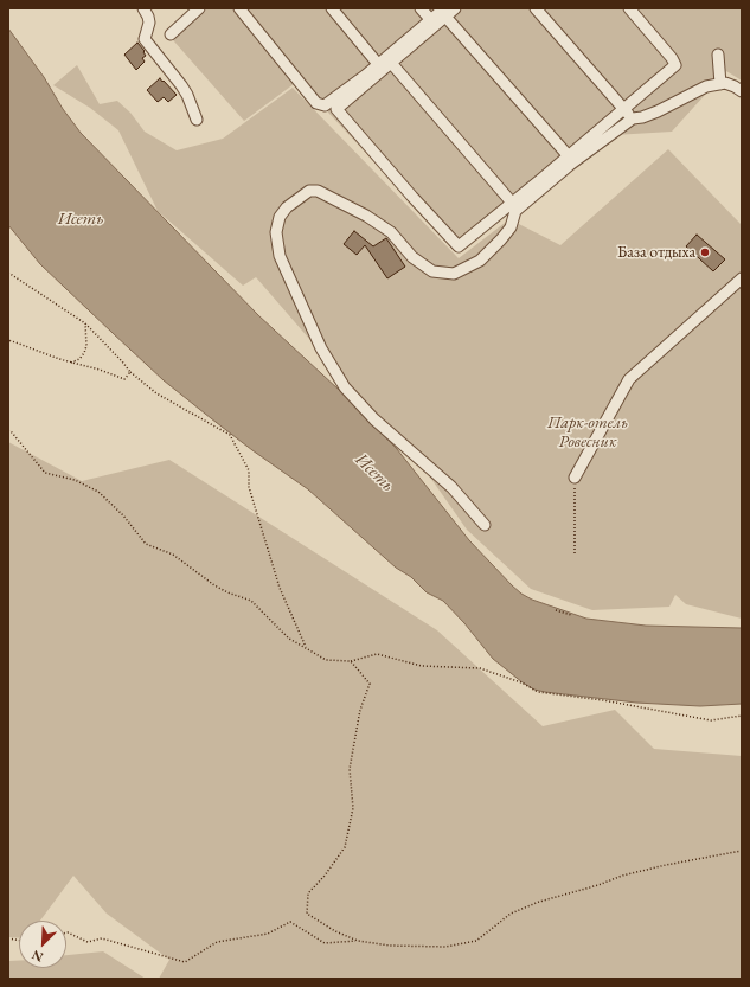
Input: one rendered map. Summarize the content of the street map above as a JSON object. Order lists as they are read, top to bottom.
{
  "water": ["Исеть"],
  "parks": ["Парк-отель Ровесник"],
  "places": ["База отдыха"],
  "north": "bottom left"
}
